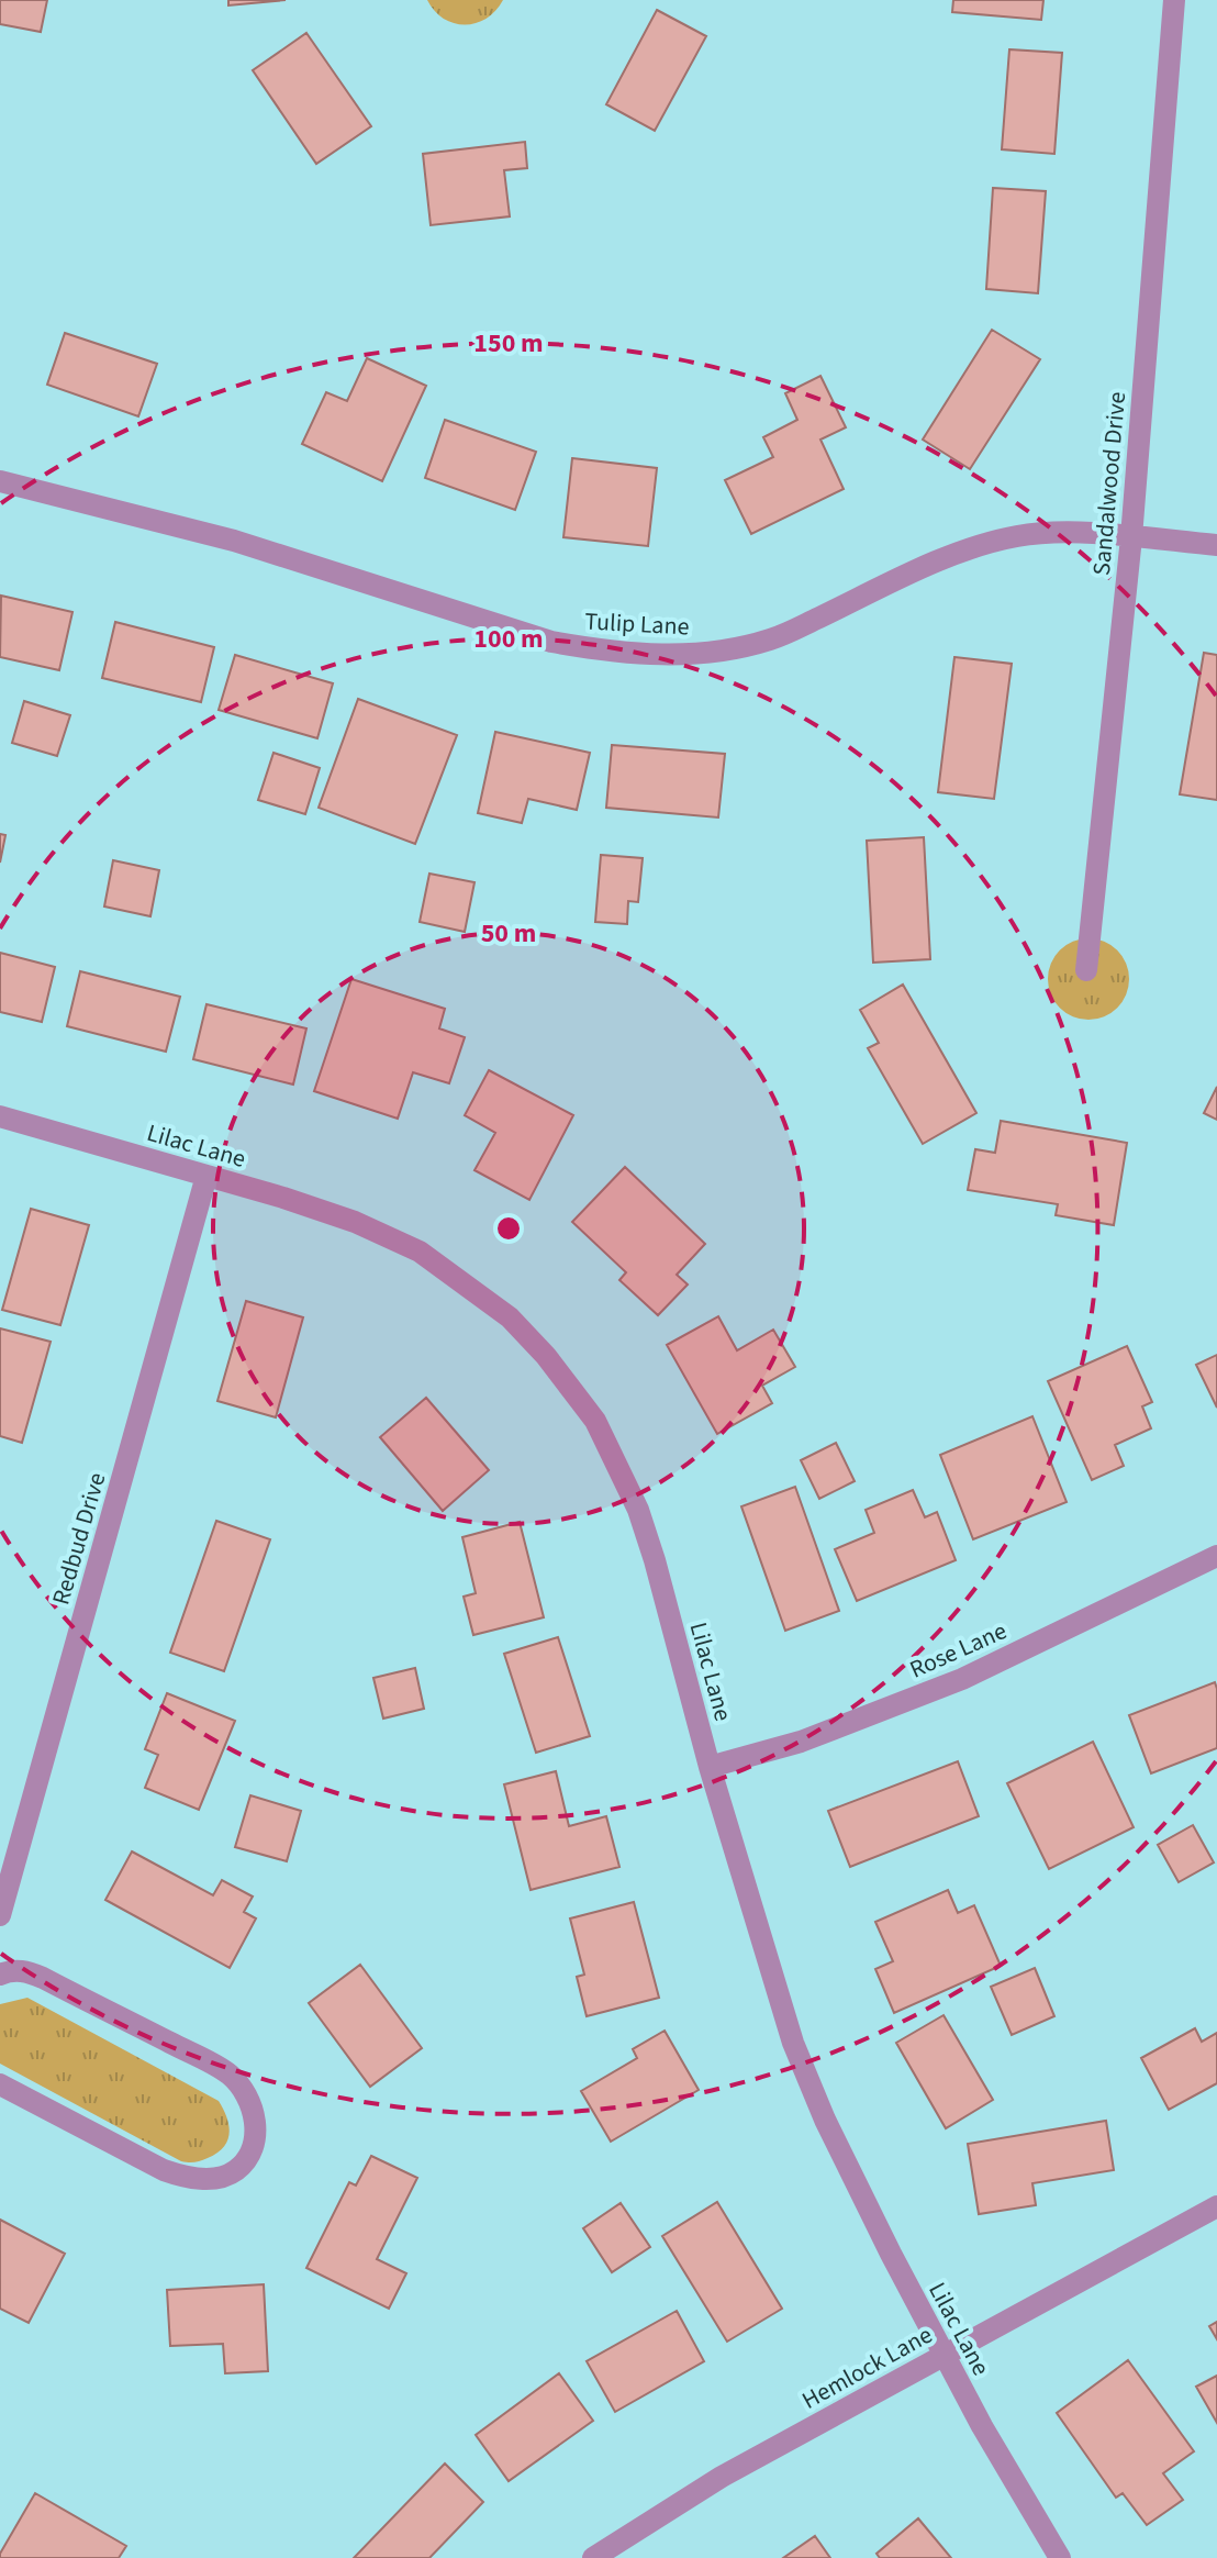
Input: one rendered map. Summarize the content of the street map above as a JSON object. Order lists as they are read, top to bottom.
{
  "streets": {
    "street": [
      "Sandalwood Drive",
      "Tulip Lane",
      "Lilac Lane",
      "Redbud Drive",
      "Rose Lane",
      "Hemlock Lane"
    ]
  },
  "crossings": [
    ["Sandalwood Drive", "Tulip Lane"],
    ["Lilac Lane", "Redbud Drive"],
    ["Lilac Lane", "Rose Lane"],
    ["Lilac Lane", "Hemlock Lane"]
  ],
  "rings": ["150 m", "100 m", "50 m"]
}
